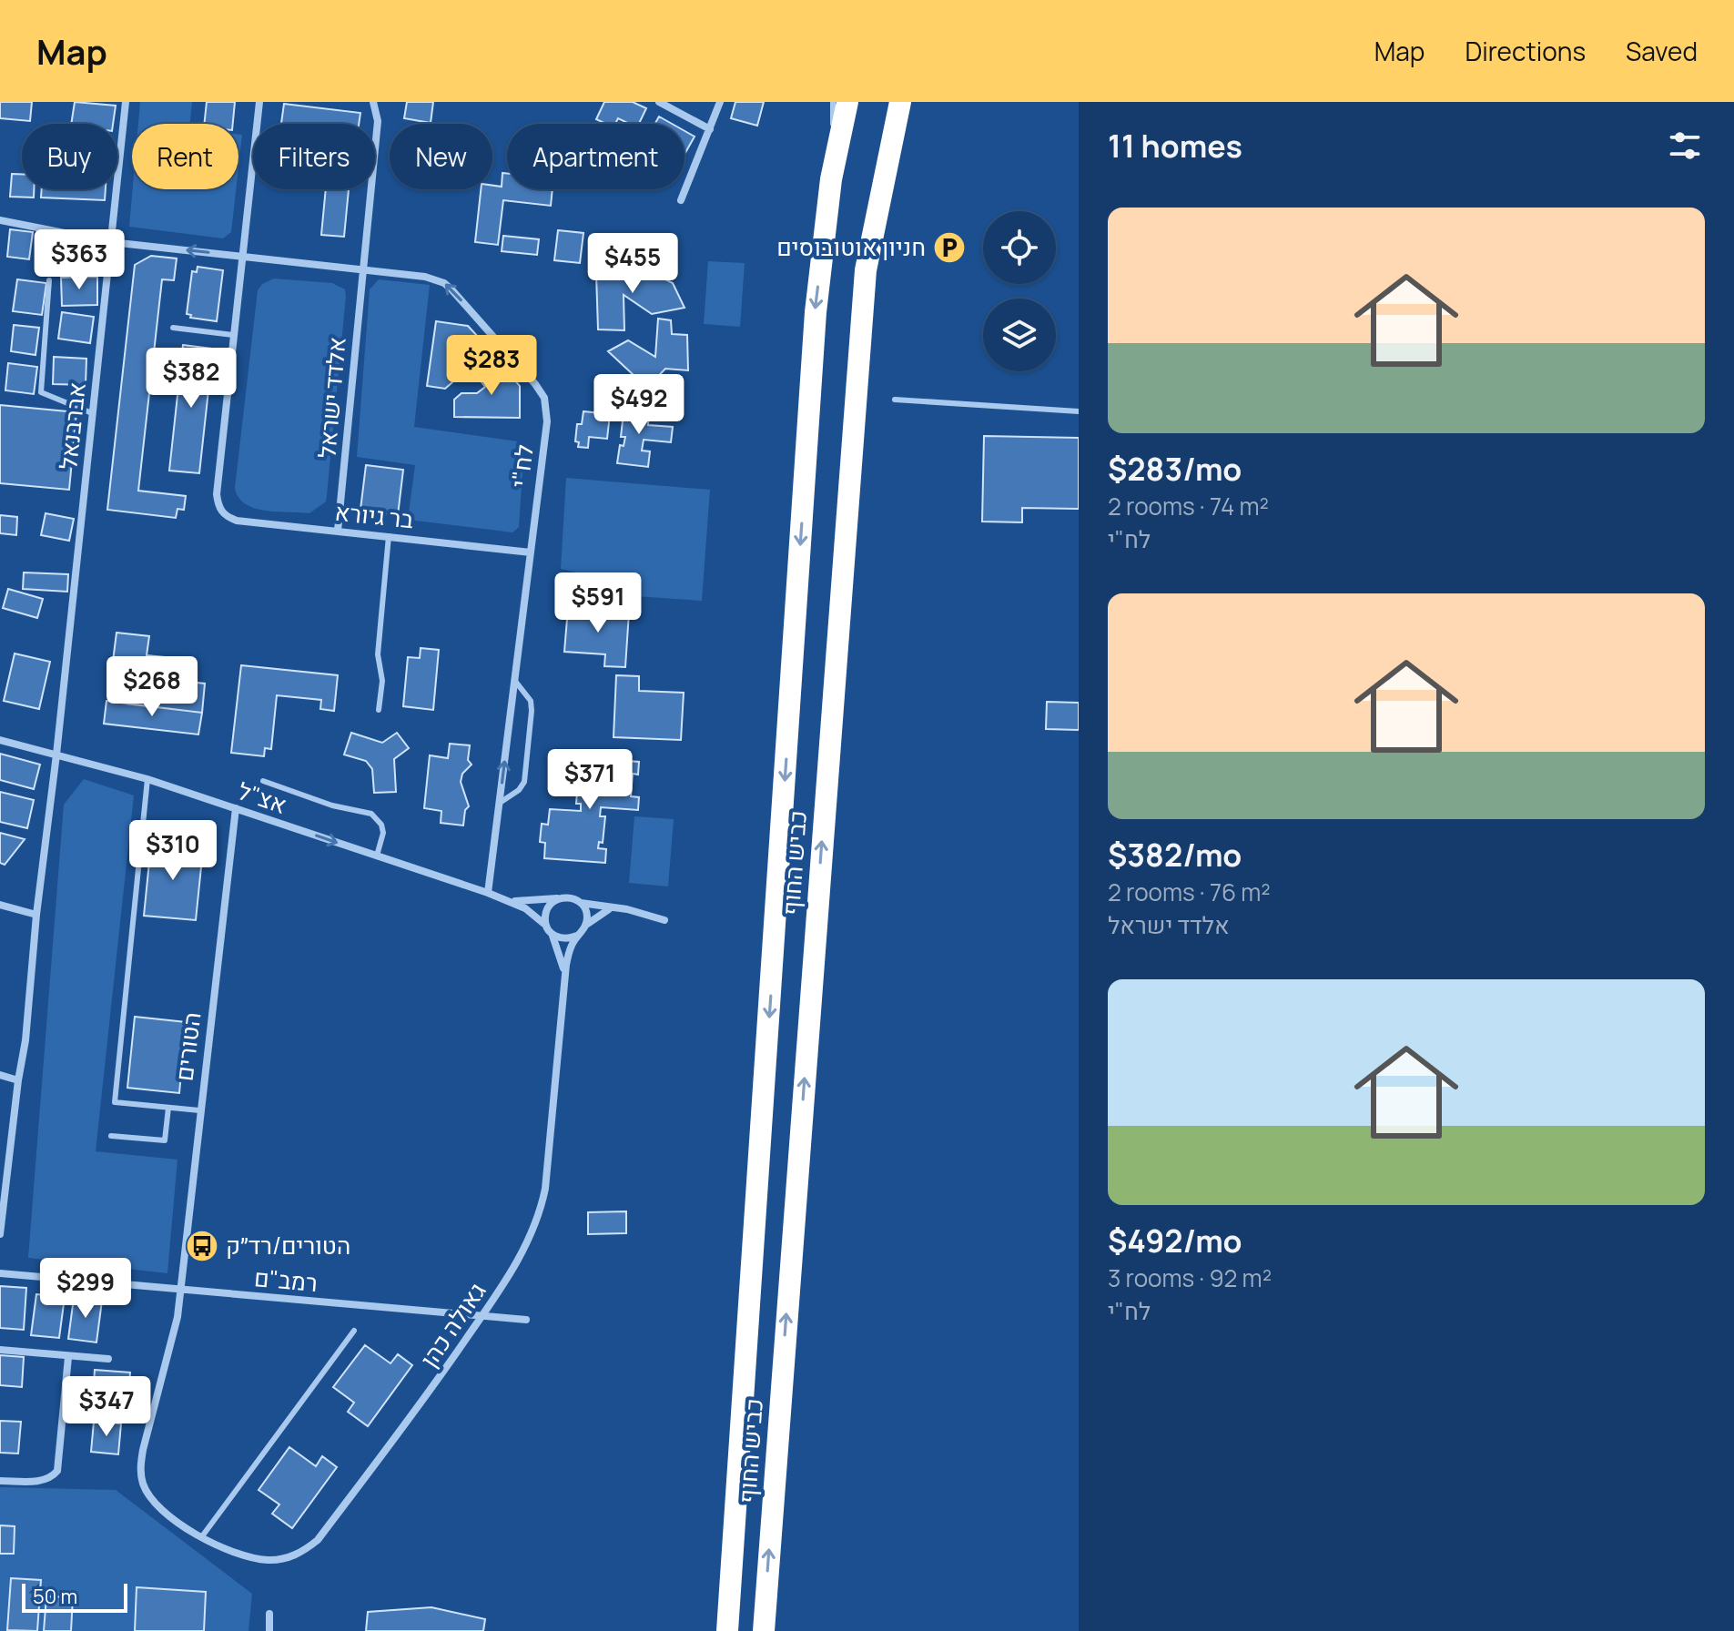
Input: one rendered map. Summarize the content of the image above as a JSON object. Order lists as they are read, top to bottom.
{
  "streets": {
    "highway": ["כביש החוף"],
    "street": [
      "אלדד ישראל",
      "אברבנאל",
      "לח\"י",
      "בר גיורא",
      "אצ\"ל",
      "הטורים",
      "רמב\"ם",
      "גאולה כהן"
    ]
  },
  "crossings": [
    ["אלדד ישראל", "לח\"י"],
    ["אלדד ישראל", "בר גיורא"],
    ["אברבנאל", "לח\"י"],
    ["אברבנאל", "אצ\"ל"],
    ["לח\"י", "בר גיורא"],
    ["לח\"י", "אצ\"ל"],
    ["אצ\"ל", "הטורים"],
    ["אצ\"ל", "גאולה כהן"],
    ["הטורים", "רמב\"ם"],
    ["הטורים", "גאולה כהן"],
    ["רמב\"ם", "גאולה כהן"]
  ],
  "places": {
    "parking": ["חניון אוטובוסים"],
    "bus stop": ["הטורים/רד״ק"]
  },
  "scale_bar": "50 m",
  "page": {
    "header": "Map",
    "nav": ["Map", "Directions", "Saved"],
    "heading": "11 homes",
    "chip": [
      "Buy",
      "Rent",
      "Filters",
      "New",
      "Apartment"
    ],
    "list": [
      {
        "name": "$283/mo",
        "note": "2 rooms · 74 m² · לח\"י"
      },
      {
        "name": "$382/mo",
        "note": "2 rooms · 76 m² · אלדד ישראל"
      },
      {
        "name": "$492/mo",
        "note": "3 rooms · 92 m² · לח\"י"
      }
    ],
    "price": [
      "$363",
      "$455",
      "$283",
      "$382",
      "$492",
      "$591",
      "$268",
      "$371",
      "$310",
      "$299",
      "$347"
    ],
    "scale": "50 m"
  }
}
